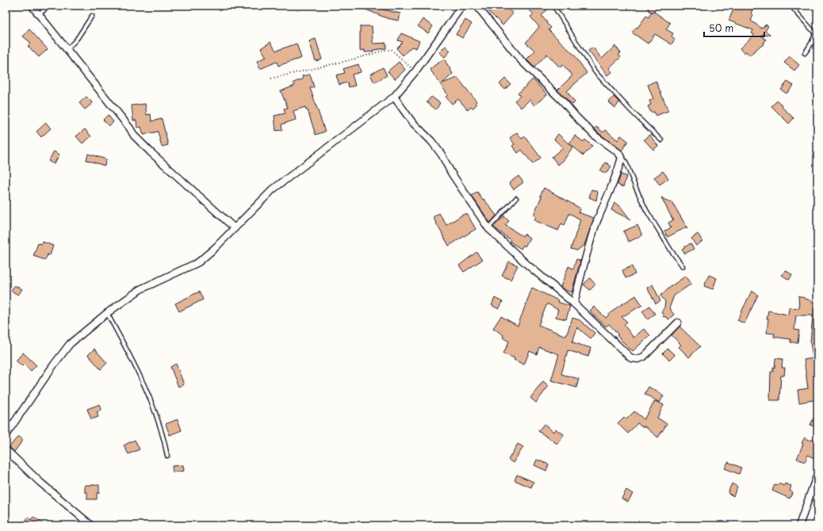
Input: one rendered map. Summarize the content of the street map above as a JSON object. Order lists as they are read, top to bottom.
{
  "scale_bar": "50 m"
}
